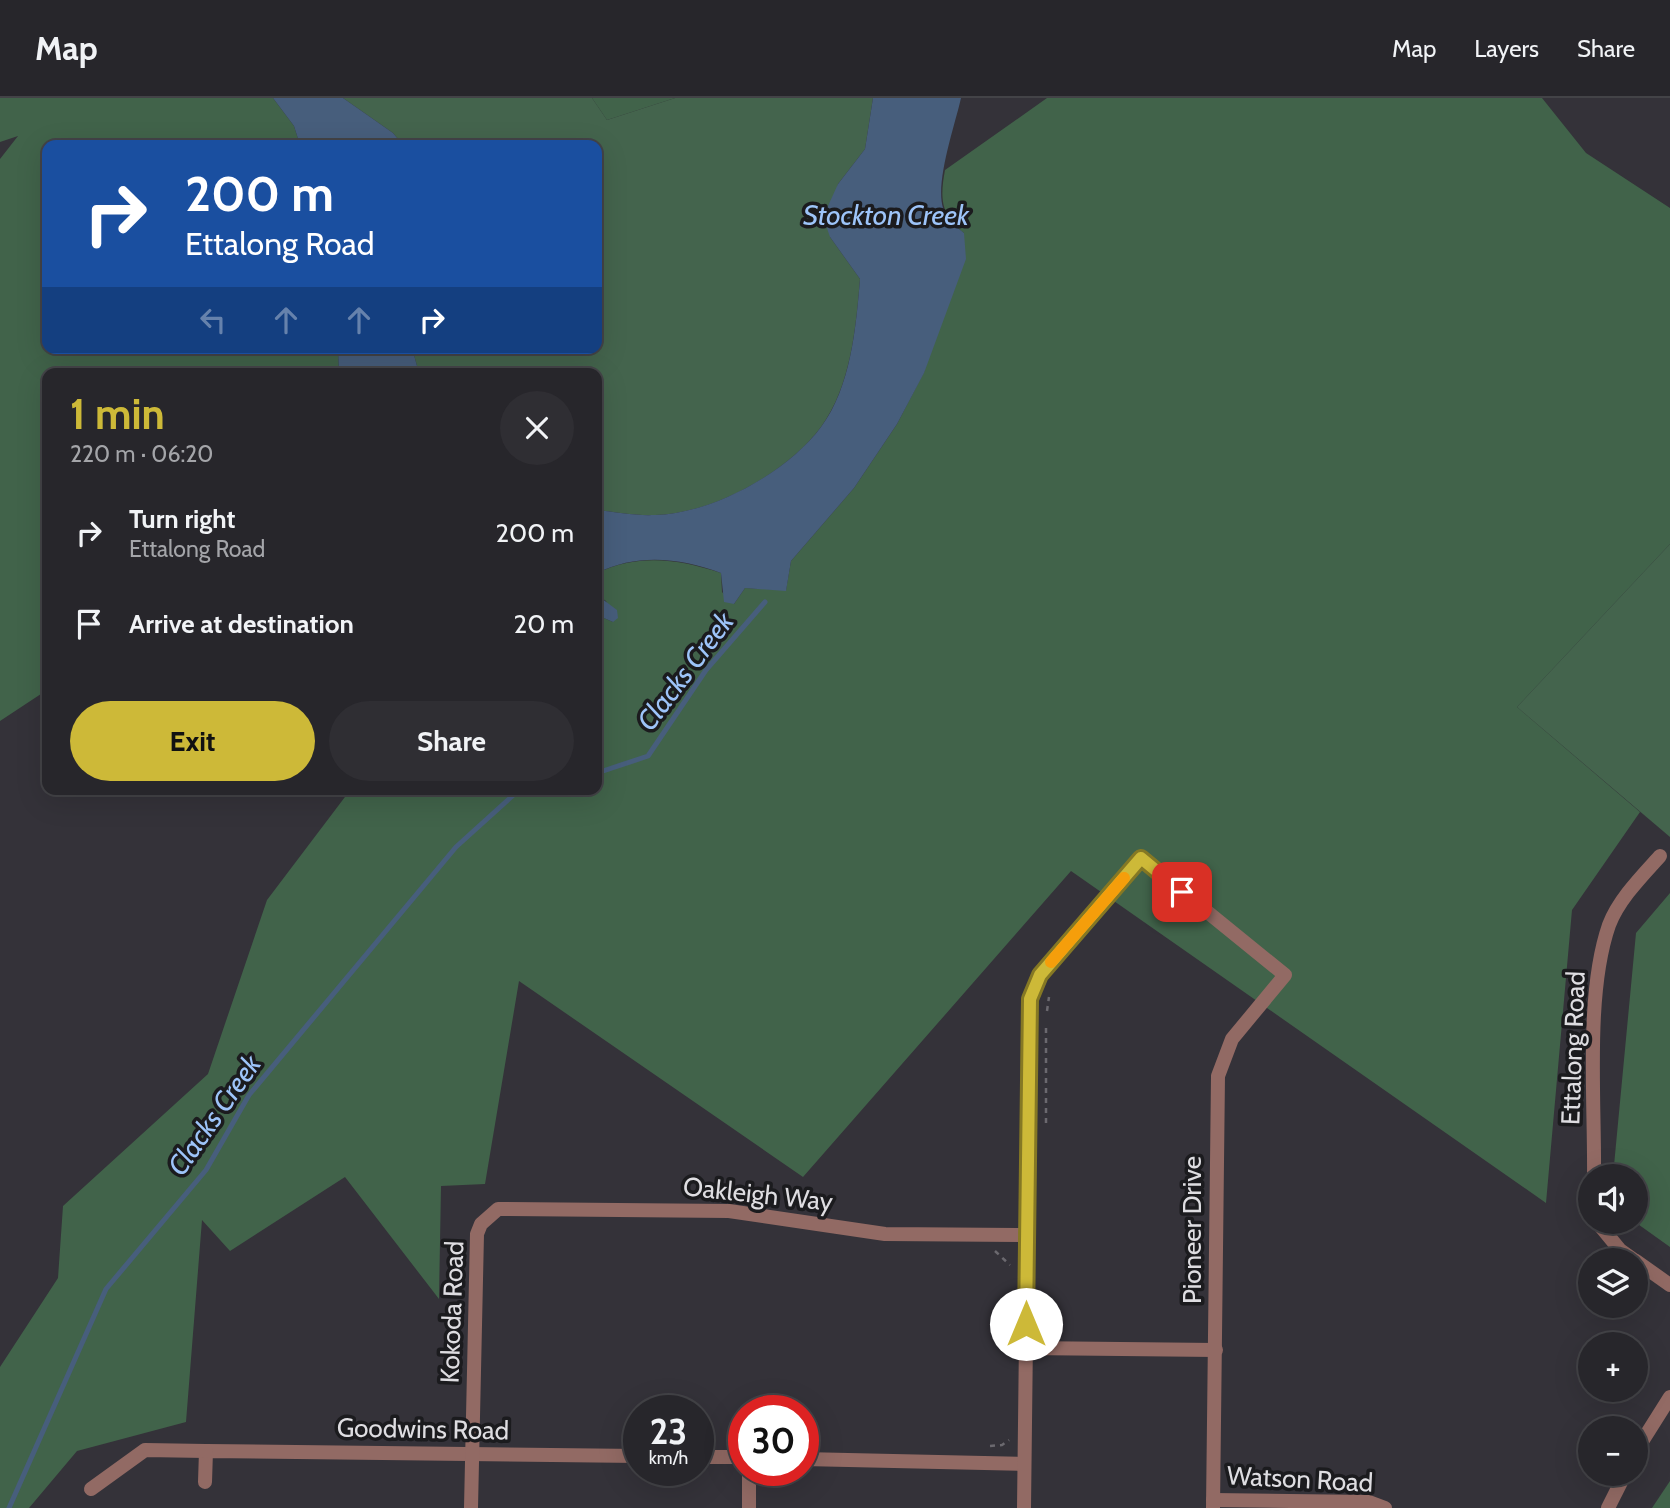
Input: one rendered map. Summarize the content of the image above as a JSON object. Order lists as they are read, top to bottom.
{
  "streets": {
    "street": [
      "Ettalong Road",
      "Oakleigh Way",
      "Pioneer Drive",
      "Kokoda Road",
      "Goodwins Road",
      "Watson Road"
    ]
  },
  "crossings": [
    ["Oakleigh Way", "Pioneer Drive"],
    ["Oakleigh Way", "Kokoda Road"],
    ["Pioneer Drive", "Watson Road"],
    ["Kokoda Road", "Goodwins Road"]
  ],
  "water": ["Stockton Creek", "Clacks Creek"],
  "page": {
    "header": "Map",
    "nav": ["Map", "Layers", "Share"],
    "turn": ["200 m", "Ettalong Road"],
    "heading": ["1 min", "220 m · 06:20"],
    "list": [
      {
        "name": "Turn right",
        "note": "Ettalong Road",
        "value": "200 m"
      },
      {
        "name": "Arrive at destination",
        "value": "20 m"
      }
    ],
    "buttons": ["Exit", "Share"],
    "map_buttons": ["+", "−"],
    "speed": "23 km/h",
    "limit": "30"
  }
}
